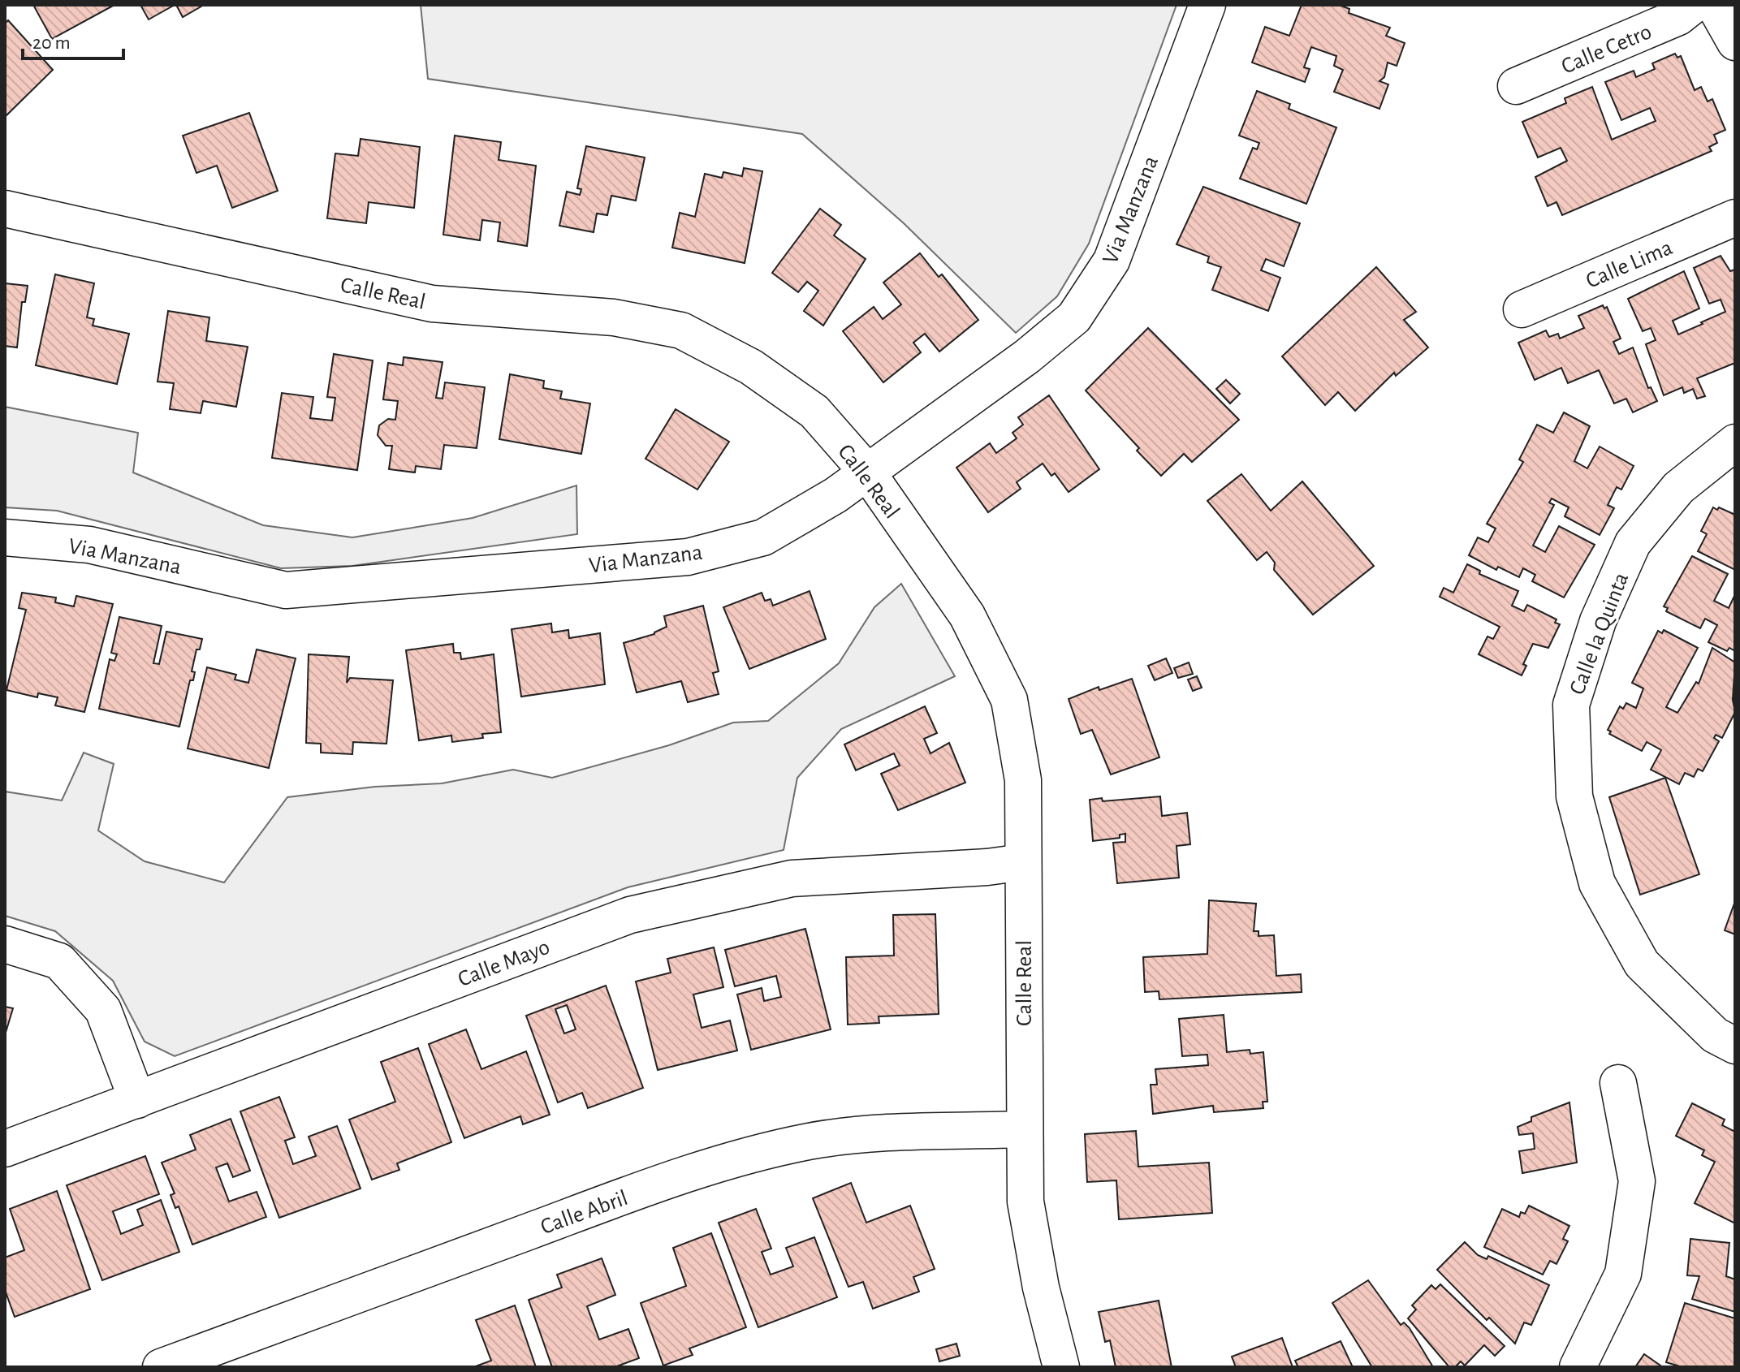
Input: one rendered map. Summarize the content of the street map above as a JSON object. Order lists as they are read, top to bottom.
{
  "streets": {
    "street": [
      "Calle Cetro",
      "Via Manzana",
      "Calle Lima",
      "Calle Real",
      "Calle la Quinta",
      "Calle Mayo",
      "Calle Abril"
    ]
  },
  "crossings": [
    ["Via Manzana", "Calle Real"],
    ["Calle Real", "Calle Mayo"],
    ["Calle Real", "Calle Abril"]
  ],
  "scale_bar": "20 m"
}
